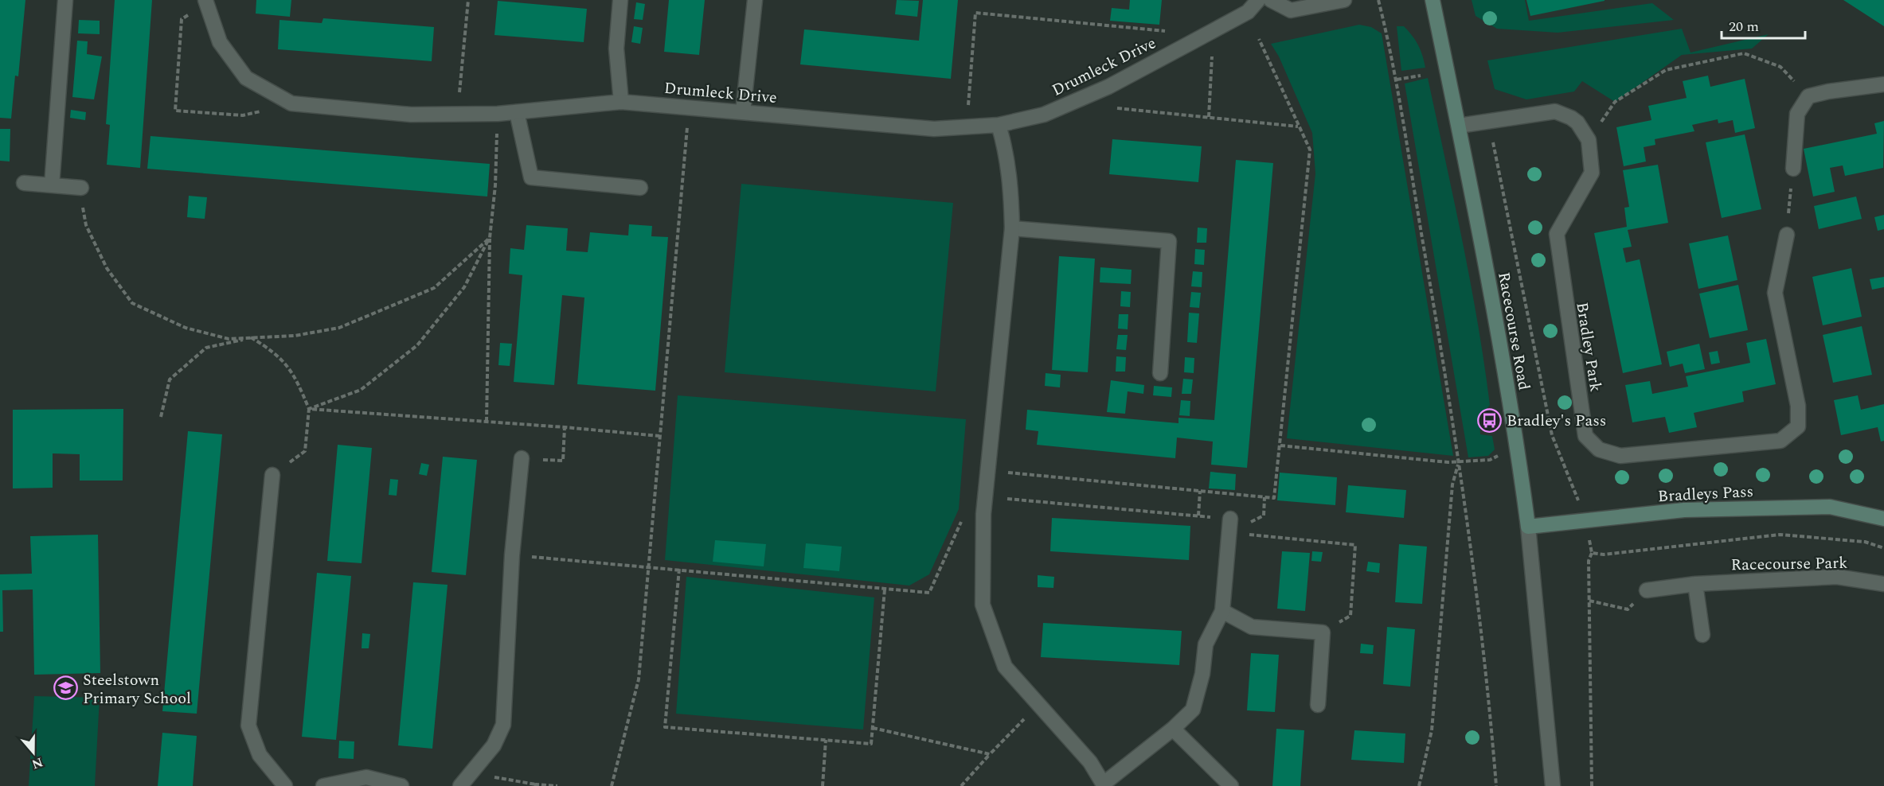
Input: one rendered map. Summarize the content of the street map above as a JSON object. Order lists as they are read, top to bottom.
{
  "streets": {
    "main road": ["Racecourse Road", "Bradleys Pass"],
    "street": ["Drumleck Drive", "Bradley Park", "Racecourse Park"]
  },
  "crossings": [
    ["Racecourse Road", "Bradley Park"],
    ["Racecourse Road", "Bradleys Pass"]
  ],
  "places": {
    "bus stop": ["Bradley's Pass"],
    "school or university": ["Steelstown Primary School"]
  },
  "scale_bar": "20 m",
  "north": "bottom"
}
